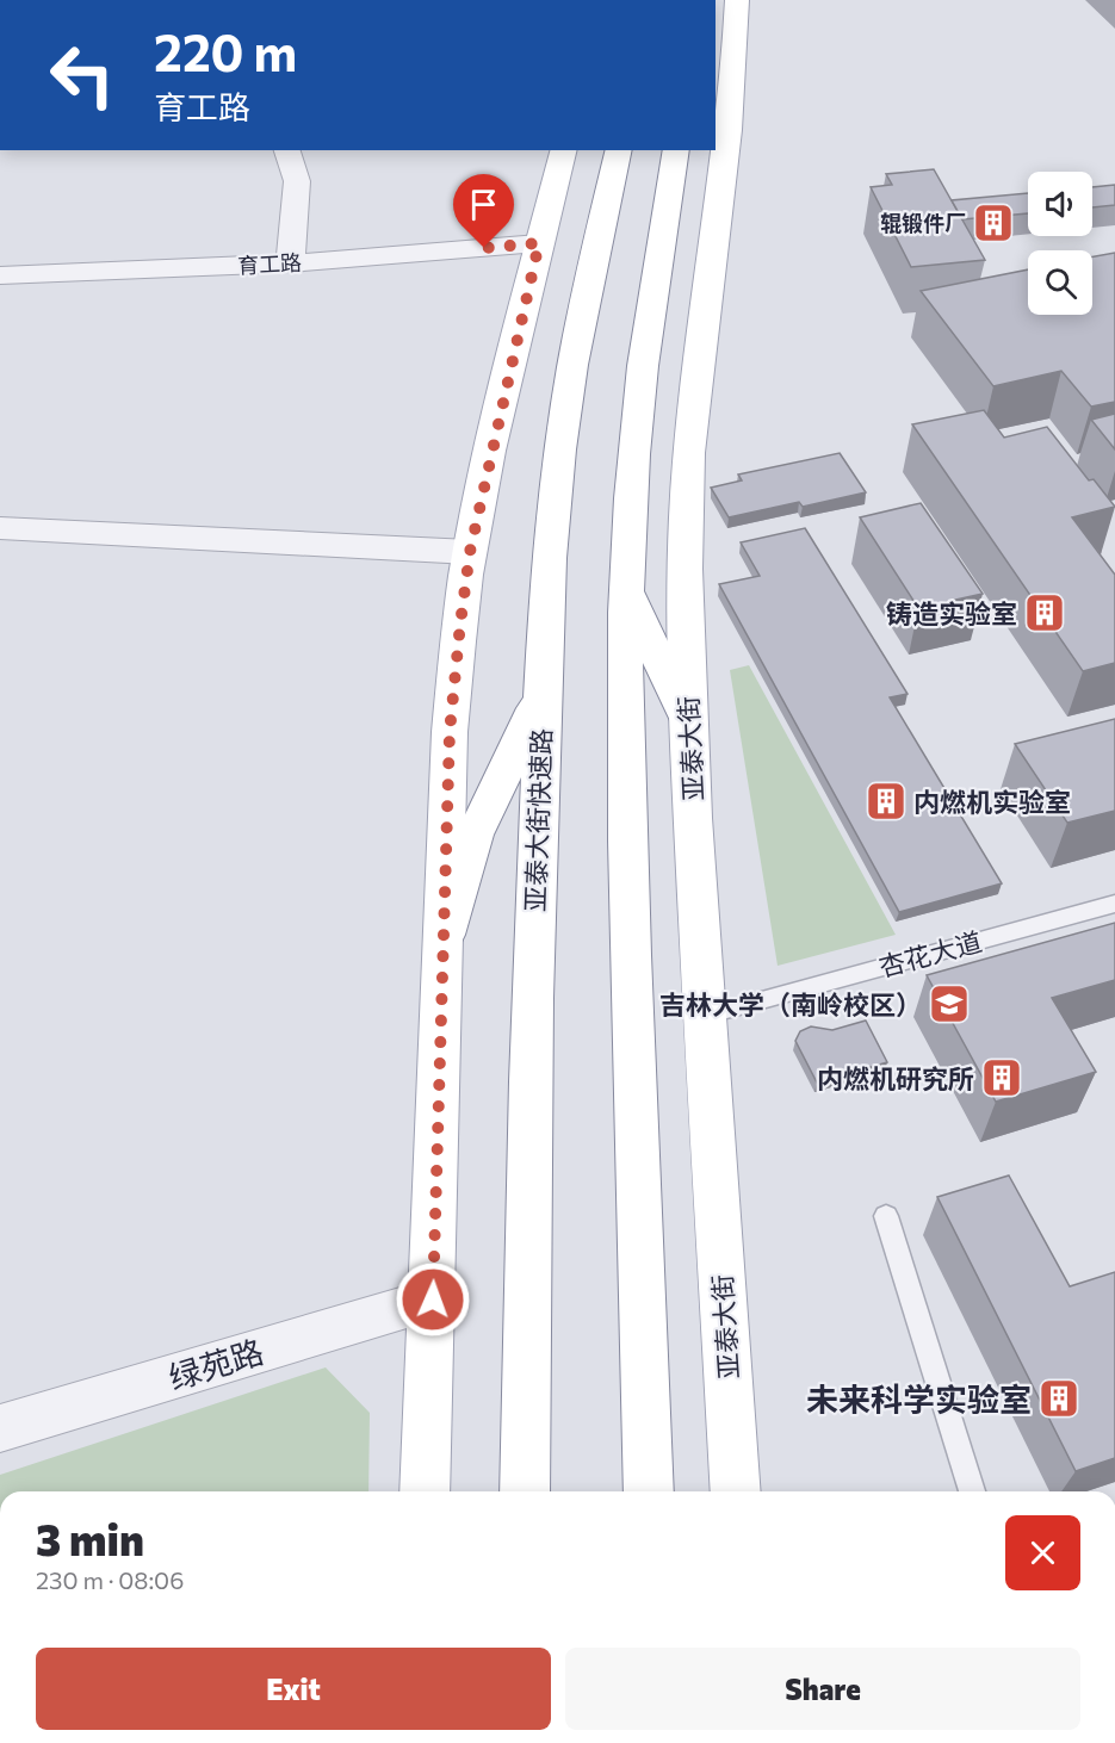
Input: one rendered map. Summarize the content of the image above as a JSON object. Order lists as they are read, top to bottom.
{
  "streets": {
    "main road": ["亚泰大街", "亚泰大街快速路"],
    "street": ["育工路", "绿苑路"],
    "lane": ["杏花大道"]
  },
  "crossings": [
    ["亚泰大街", "杏花大道"]
  ],
  "places": {
    "building": [
      "辊锻件厂",
      "铸造实验室",
      "内燃机实验室",
      "内燃机研究所",
      "未来科学实验室"
    ],
    "school or university": ["吉林大学（南岭校区）"]
  },
  "page": {
    "turn": ["220 m", "育工路"],
    "heading": ["3 min", "230 m · 08:06"],
    "buttons": ["Exit", "Share"]
  }
}
